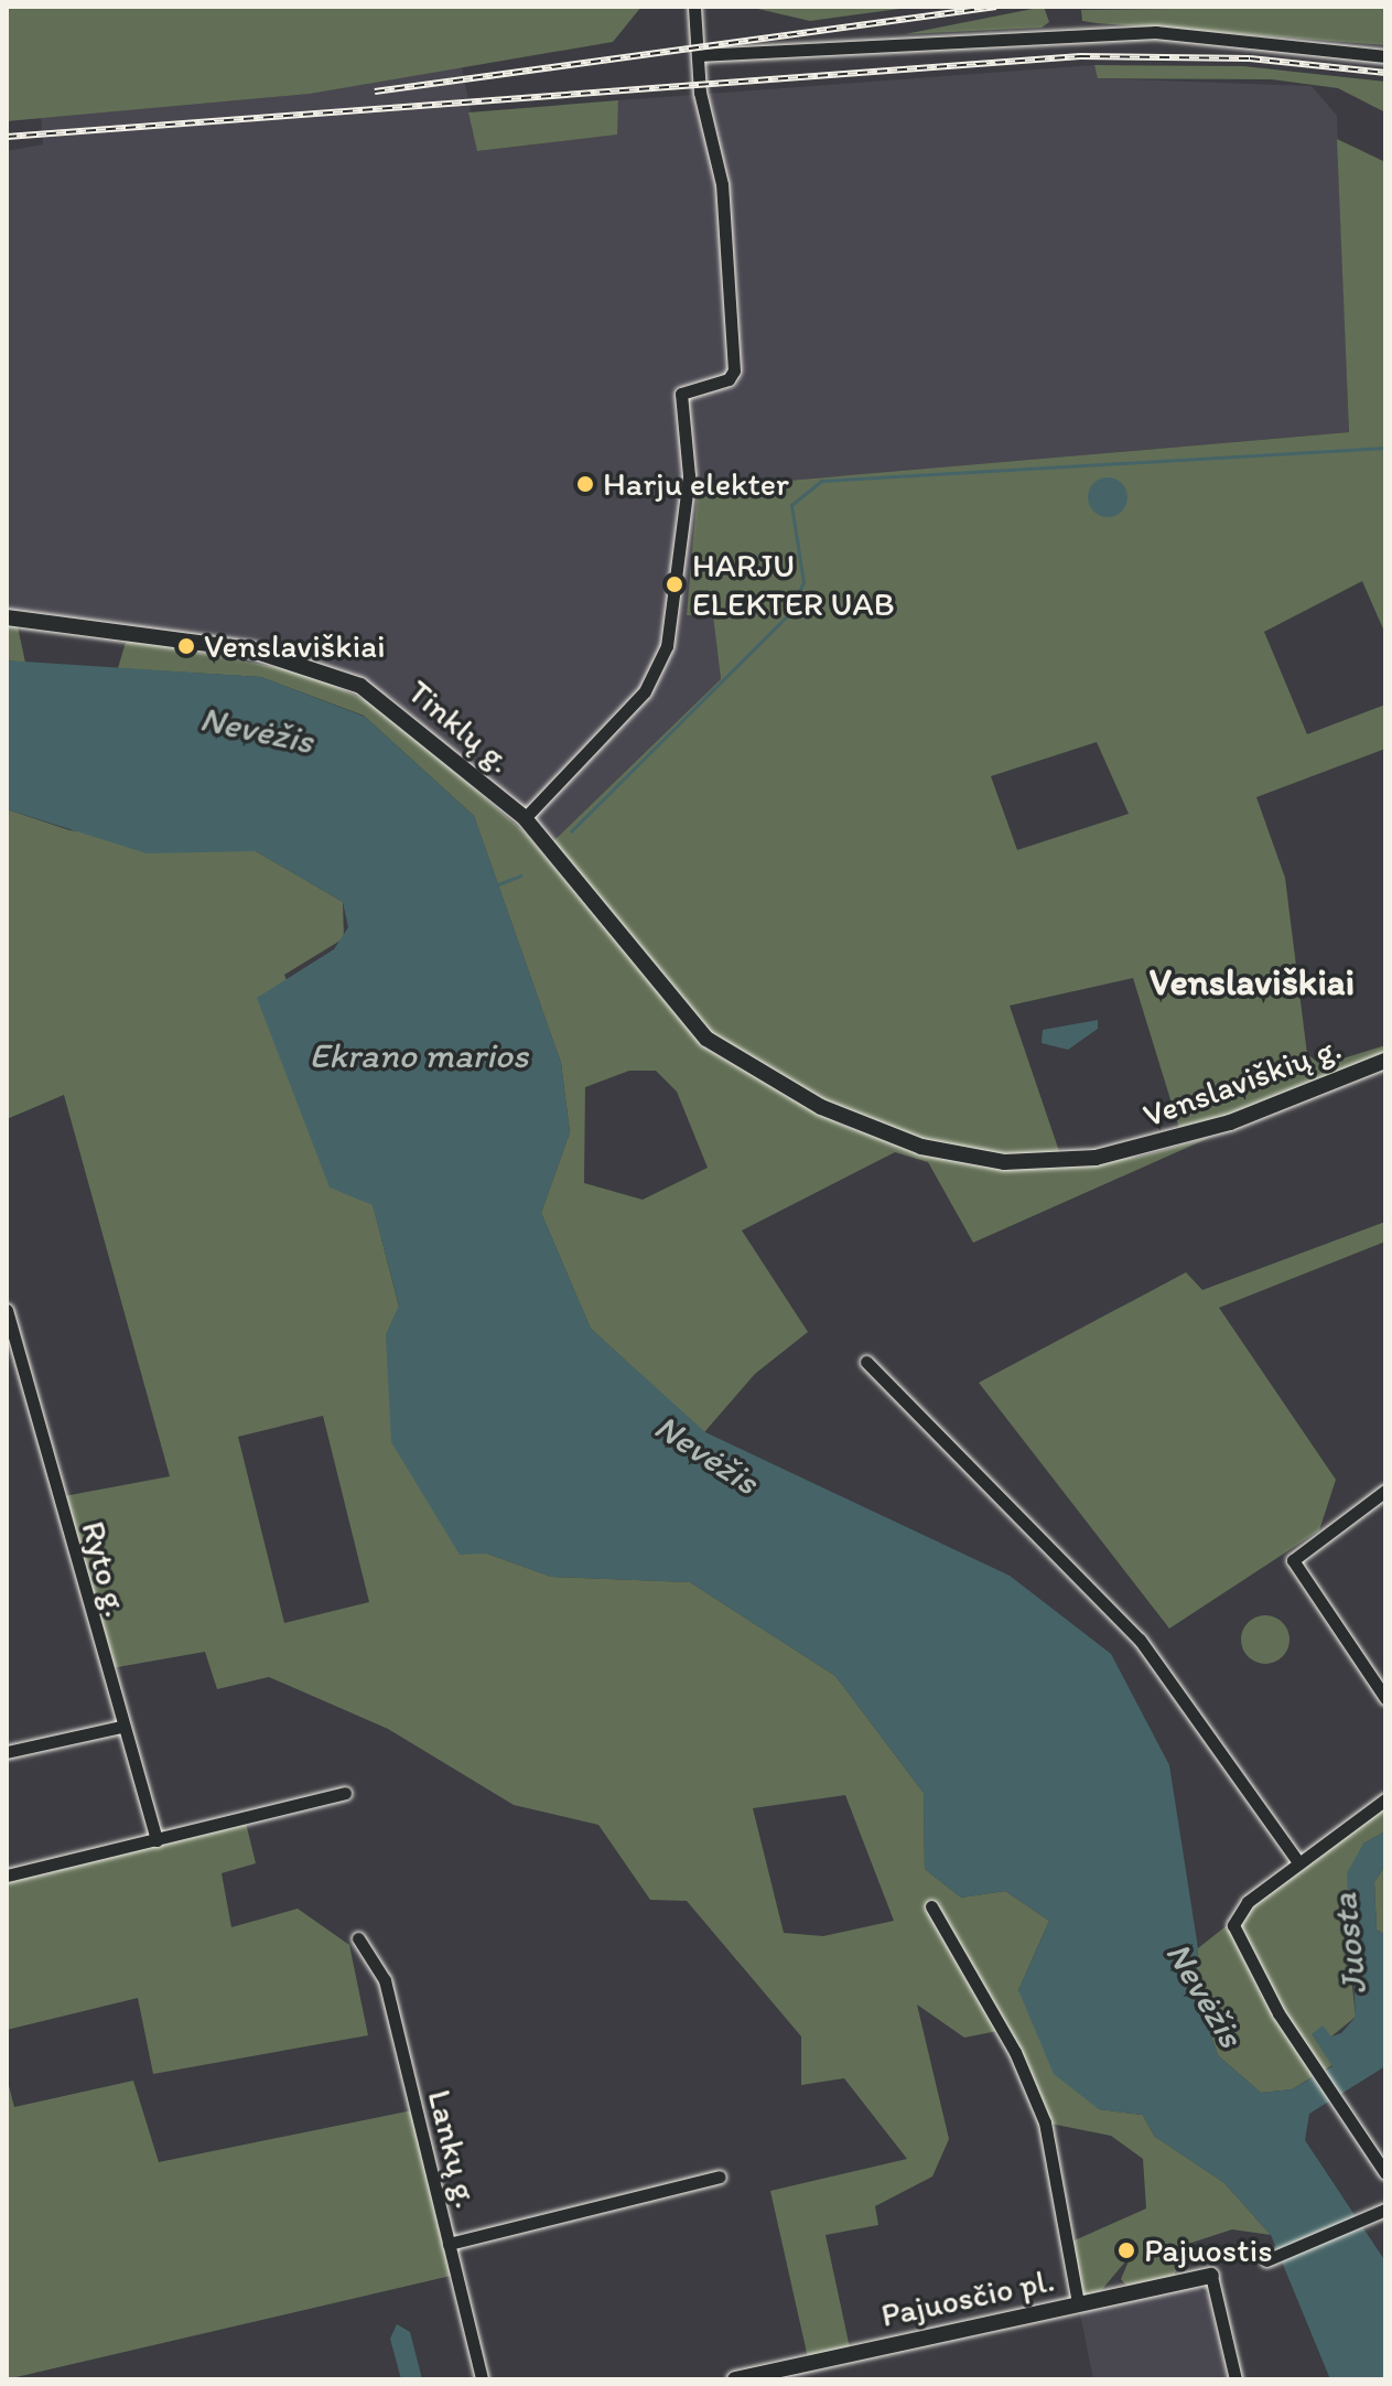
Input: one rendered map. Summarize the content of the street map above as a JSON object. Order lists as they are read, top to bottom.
{
  "streets": {
    "main road": ["Tinklų g.", "Venslaviškių g.", "Pajuosčio pl."],
    "street": ["Ryto g.", "Lankų g."]
  },
  "crossings": [
    ["Tinklų g.", "Venslaviškių g."]
  ],
  "districts": ["Venslaviškiai"],
  "water": ["Nevėžis", "Ekrano marios", "Juosta"],
  "places": [
    "Harju elekter",
    "HARJU ELEKTER UAB",
    "Venslaviškiai",
    "Pajuostis"
  ]
}
